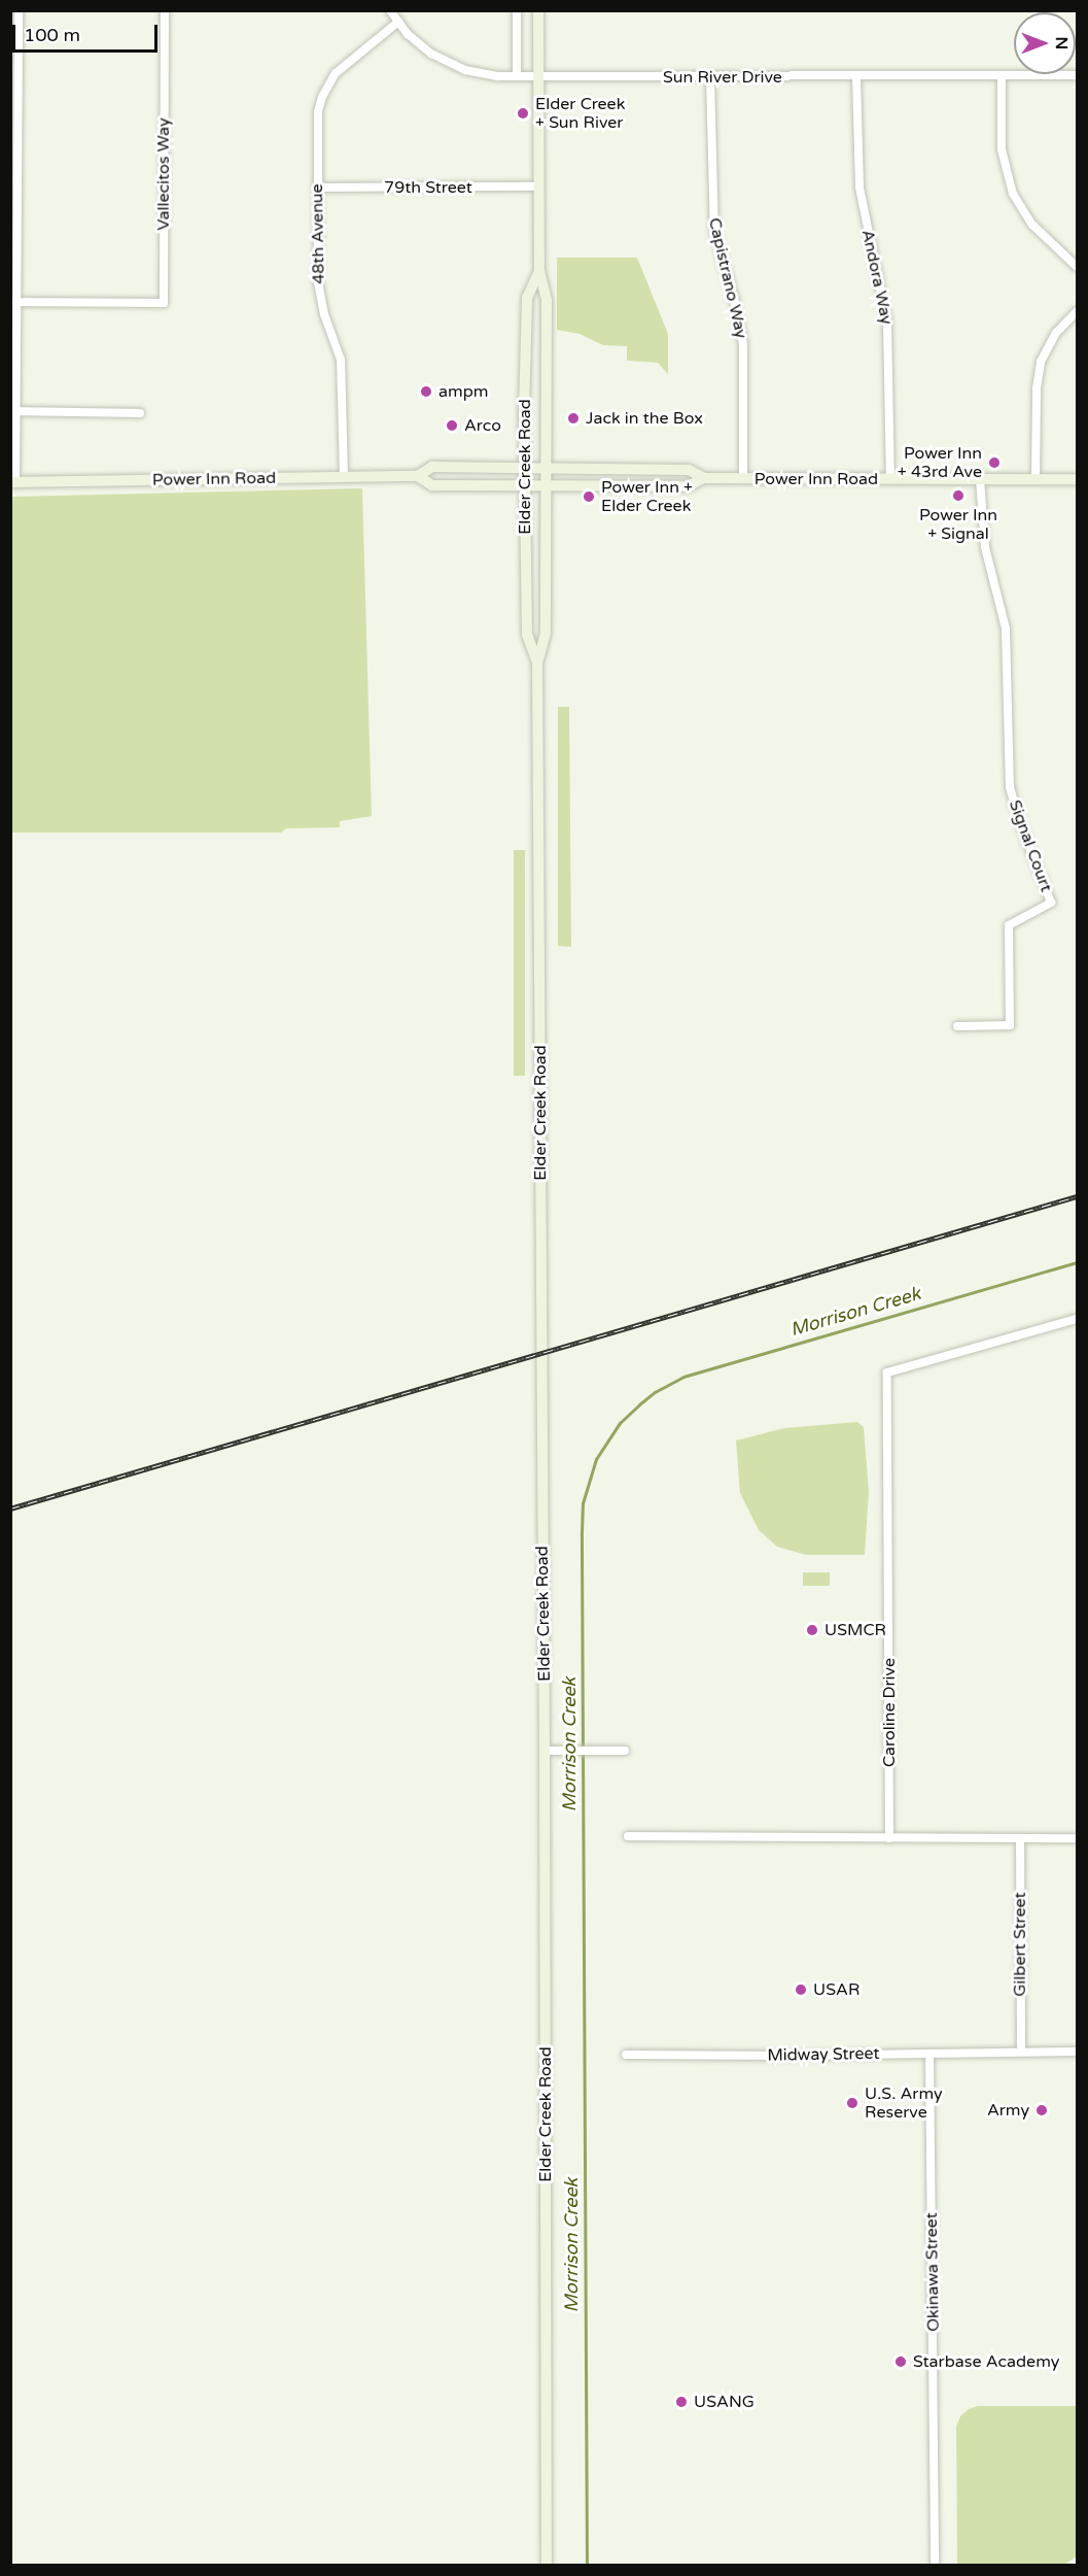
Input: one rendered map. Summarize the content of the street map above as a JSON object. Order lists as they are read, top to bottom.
{
  "streets": {
    "street": [
      "Sun River Drive",
      "Vallecitos Way",
      "79th Street",
      "48th Avenue",
      "Andora Way",
      "Capistrano Way",
      "Elder Creek Road",
      "Power Inn Road",
      "Signal Court",
      "Caroline Drive",
      "Gilbert Street",
      "Midway Street",
      "Okinawa Street"
    ]
  },
  "crossings": [
    ["Sun River Drive", "48th Avenue"],
    ["Sun River Drive", "Andora Way"],
    ["Sun River Drive", "Capistrano Way"],
    ["Sun River Drive", "Elder Creek Road"],
    ["79th Street", "48th Avenue"],
    ["79th Street", "Elder Creek Road"],
    ["48th Avenue", "Power Inn Road"],
    ["Andora Way", "Power Inn Road"],
    ["Capistrano Way", "Power Inn Road"],
    ["Elder Creek Road", "Power Inn Road"],
    ["Power Inn Road", "Signal Court"],
    ["Gilbert Street", "Midway Street"],
    ["Midway Street", "Okinawa Street"]
  ],
  "water": ["Morrison Creek"],
  "places": [
    "Elder Creek + Sun River",
    "ampm",
    "Jack in the Box",
    "Arco",
    "Power Inn + 43rd Ave",
    "Power Inn + Signal",
    "Power Inn + Elder Creek",
    "USMCR",
    "USAR",
    "U.S. Army Reserve",
    "Army",
    "Starbase Academy",
    "USANG"
  ],
  "scale_bar": "100 m",
  "north": "right"
}
